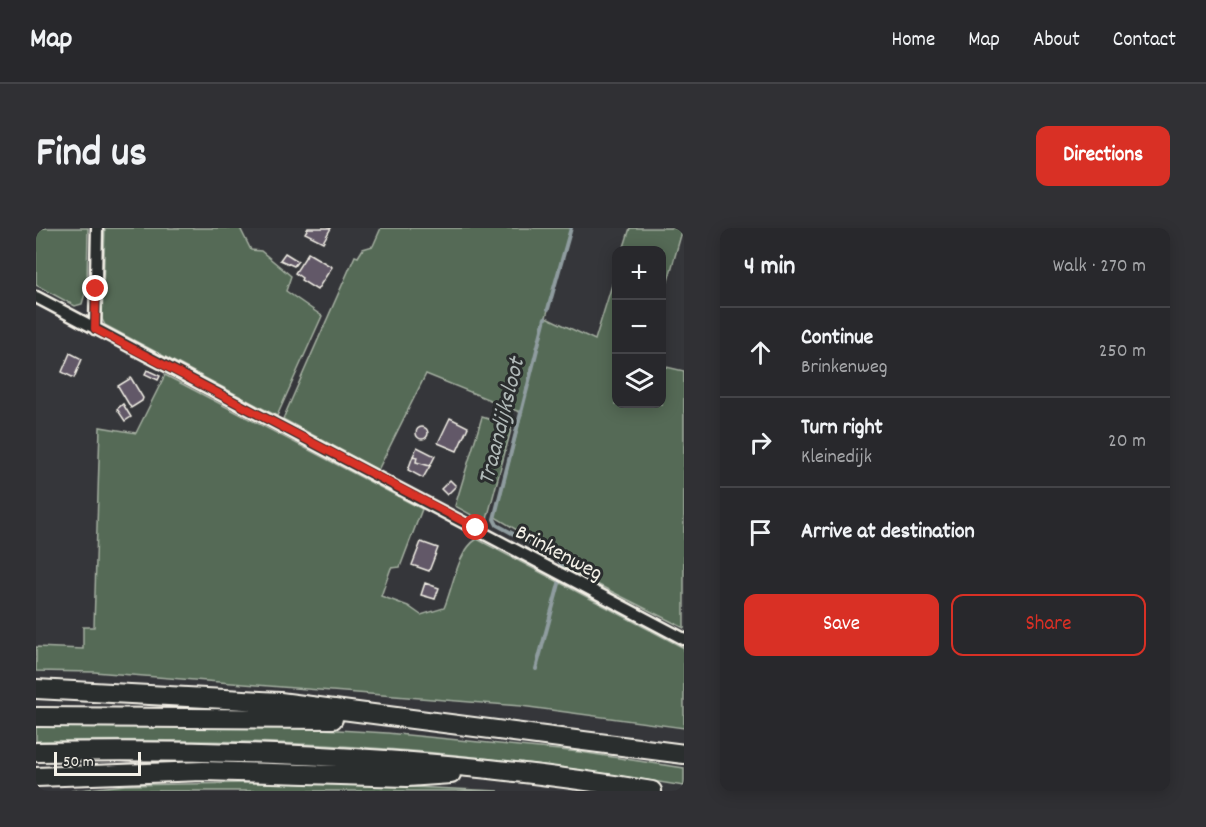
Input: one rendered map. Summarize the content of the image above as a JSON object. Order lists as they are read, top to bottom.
{
  "streets": {
    "street": ["Brinkenweg"]
  },
  "water": ["Traandijksloot"],
  "scale_bar": "50 m",
  "page": {
    "header": "Map",
    "nav": [
      "Home",
      "Map",
      "About",
      "Contact"
    ],
    "title": "Find us",
    "buttons": [
      "Directions",
      ["Save", "Share"]
    ],
    "heading": ["4 min", "Walk · 270 m"],
    "map_buttons": ["+", "−"],
    "list": [
      ["Continue", "Brinkenweg", "250 m"],
      ["Turn right", "Kleinedijk", "20 m"],
      "Arrive at destination"
    ],
    "scale": "50 m"
  }
}
